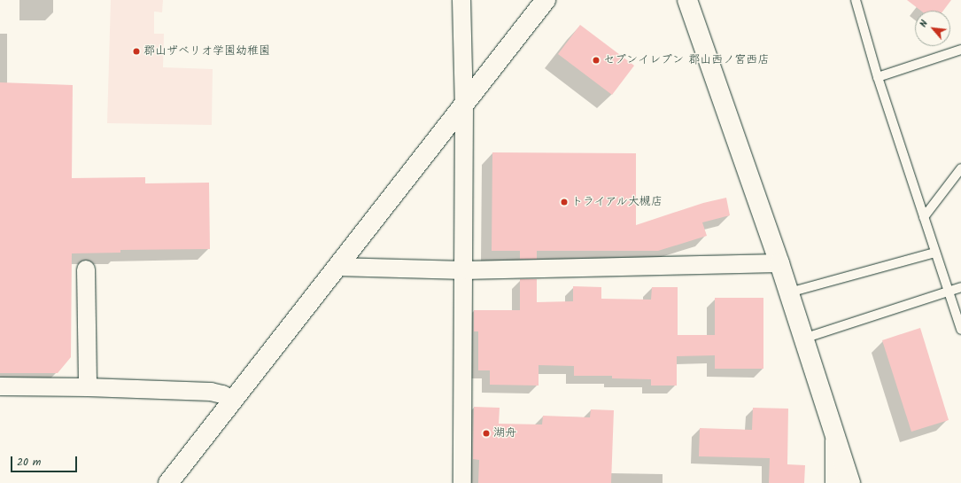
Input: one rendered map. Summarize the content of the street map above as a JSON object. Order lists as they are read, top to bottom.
{
  "places": [
    "郡山ザベリオ学園幼稚園",
    "セブンイレブン 郡山西ノ宮西店",
    "トライアル大槻店",
    "湖舟"
  ],
  "scale_bar": "20 m",
  "north": "top left"
}
